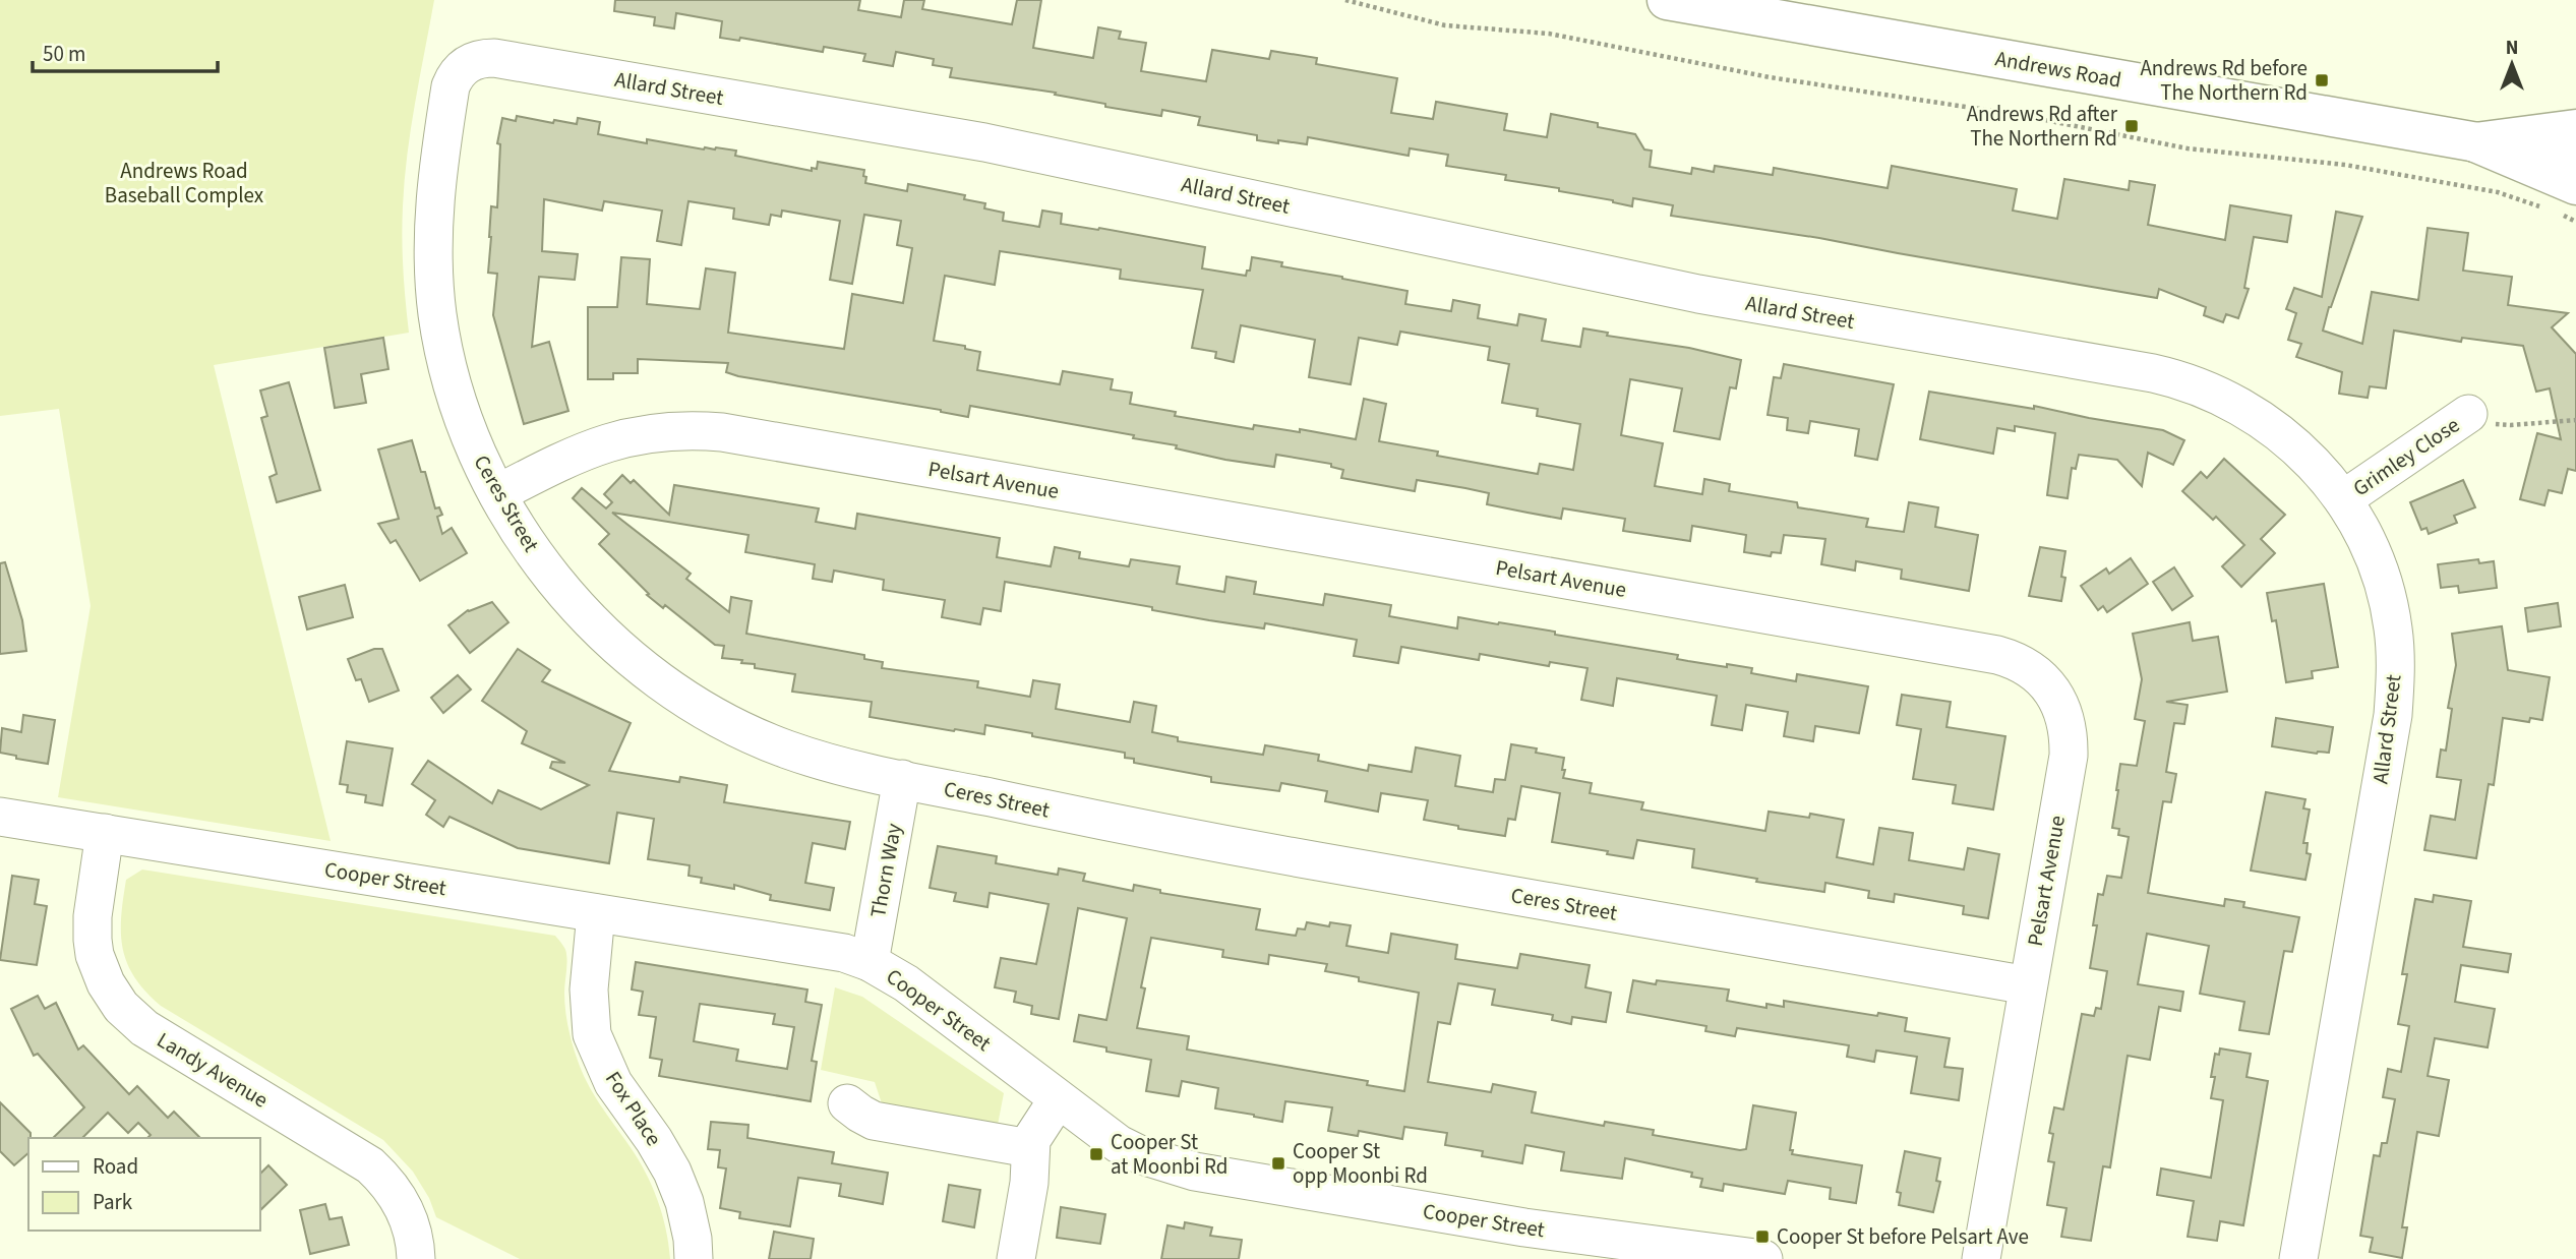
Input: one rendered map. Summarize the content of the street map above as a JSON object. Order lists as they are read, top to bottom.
{
  "streets": {
    "main road": ["Andrews Road"],
    "street": [
      "Allard Street",
      "Grimley Close",
      "Pelsart Avenue",
      "Ceres Street",
      "Thorn Way",
      "Cooper Street",
      "Landy Avenue",
      "Fox Place"
    ]
  },
  "crossings": [
    ["Allard Street", "Grimley Close"],
    ["Allard Street", "Ceres Street"],
    ["Pelsart Avenue", "Ceres Street"],
    ["Ceres Street", "Thorn Way"],
    ["Thorn Way", "Cooper Street"],
    ["Cooper Street", "Landy Avenue"],
    ["Cooper Street", "Fox Place"]
  ],
  "parks": ["Andrews Road Baseball Complex"],
  "places": {
    "transit": [
      "Andrews Rd before The Northern Rd",
      "Andrews Rd after The Northern Rd",
      "Cooper St at Moonbi Rd",
      "Cooper St opp Moonbi Rd",
      "Cooper St before Pelsart Ave"
    ]
  },
  "legend": ["Road", "Park"],
  "scale_bar": "50 m",
  "north": "top"
}
